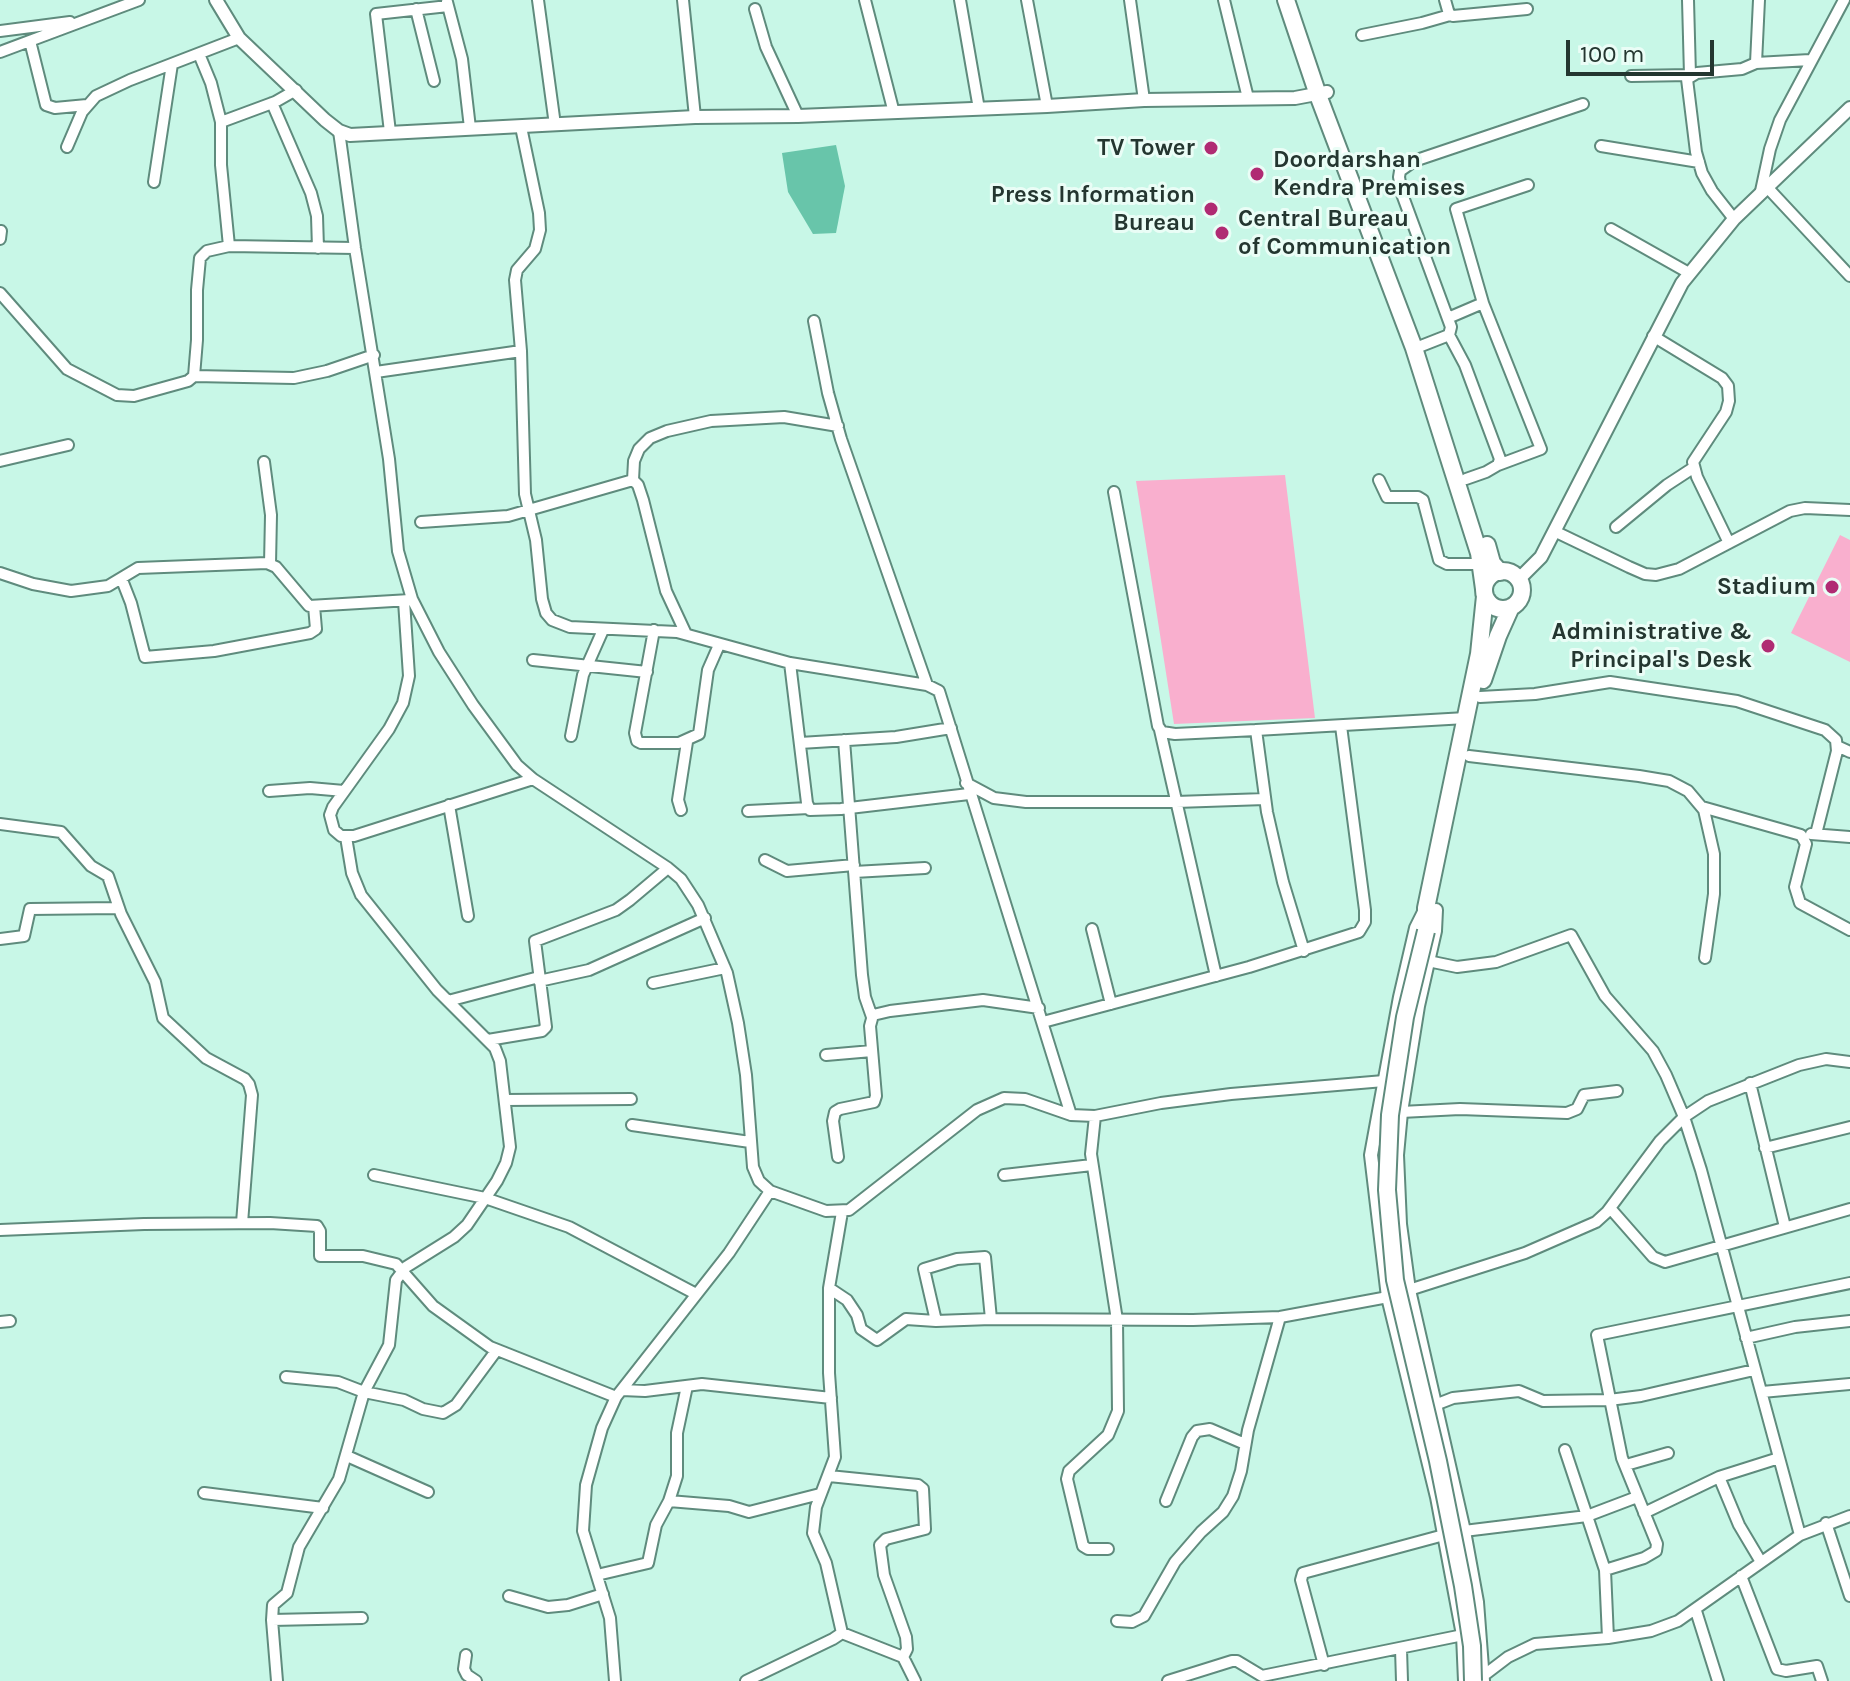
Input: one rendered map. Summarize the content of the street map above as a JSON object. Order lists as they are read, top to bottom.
{
  "places": [
    "TV Tower",
    "Doordarshan Kendra Premises",
    "Press Information Bureau",
    "Central Bureau of Communication",
    "Stadium",
    "Administrative & Principal's Desk"
  ],
  "scale_bar": "100 m"
}
